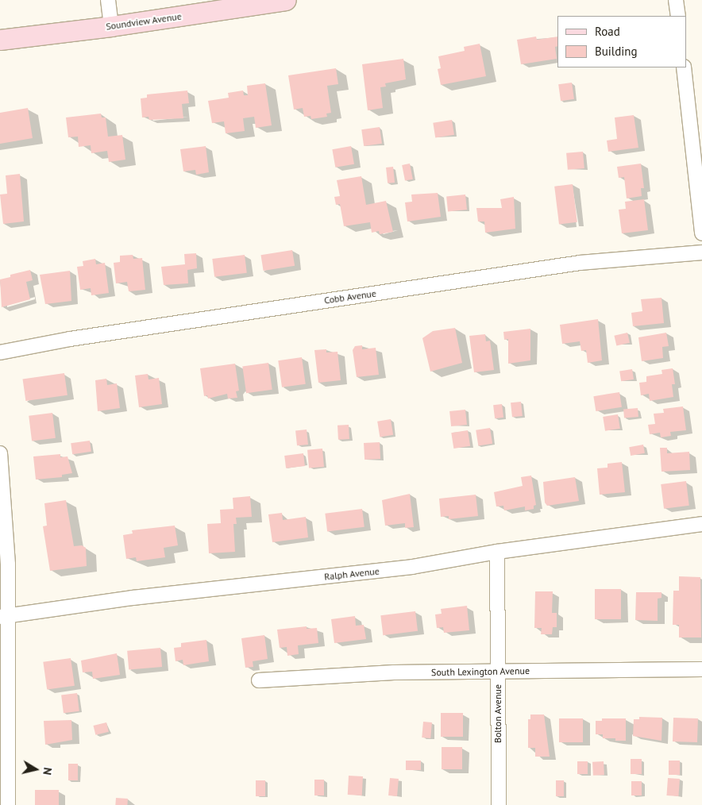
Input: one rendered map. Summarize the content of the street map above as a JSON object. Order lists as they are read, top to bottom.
{
  "streets": {
    "street": [
      "Soundview Avenue",
      "Cobb Avenue",
      "Ralph Avenue",
      "South Lexington Avenue",
      "Bolton Avenue"
    ]
  },
  "crossings": [
    ["Ralph Avenue", "Bolton Avenue"],
    ["South Lexington Avenue", "Bolton Avenue"]
  ],
  "legend": ["Road", "Building"],
  "north": "right"
}
